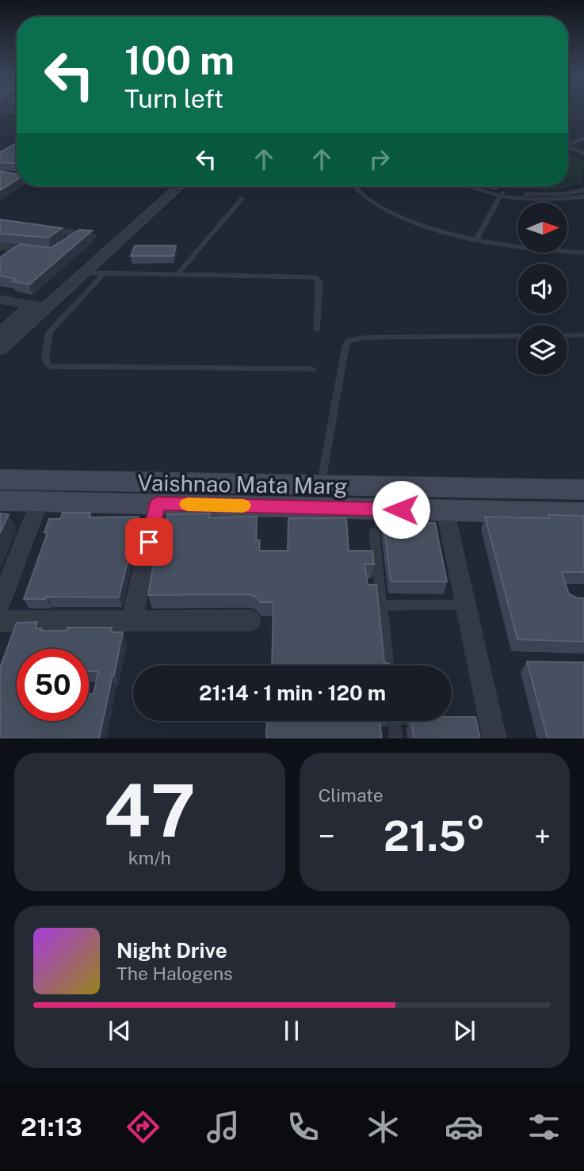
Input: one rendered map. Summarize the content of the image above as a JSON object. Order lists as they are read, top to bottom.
{
  "streets": {
    "main road": ["Vaishnao Mata Marg"]
  },
  "north": "right",
  "page": {
    "turn": ["100 m", "Turn left"],
    "limit": "50",
    "trip": "21:14 · 1 min · 120 m",
    "tile": [
      ["47", "km/h"],
      "Climate"
    ],
    "heat": ["−", "21.5°", "+"],
    "song": ["Night Drive", "The Halogens"],
    "tabs": "21:13"
  }
}
